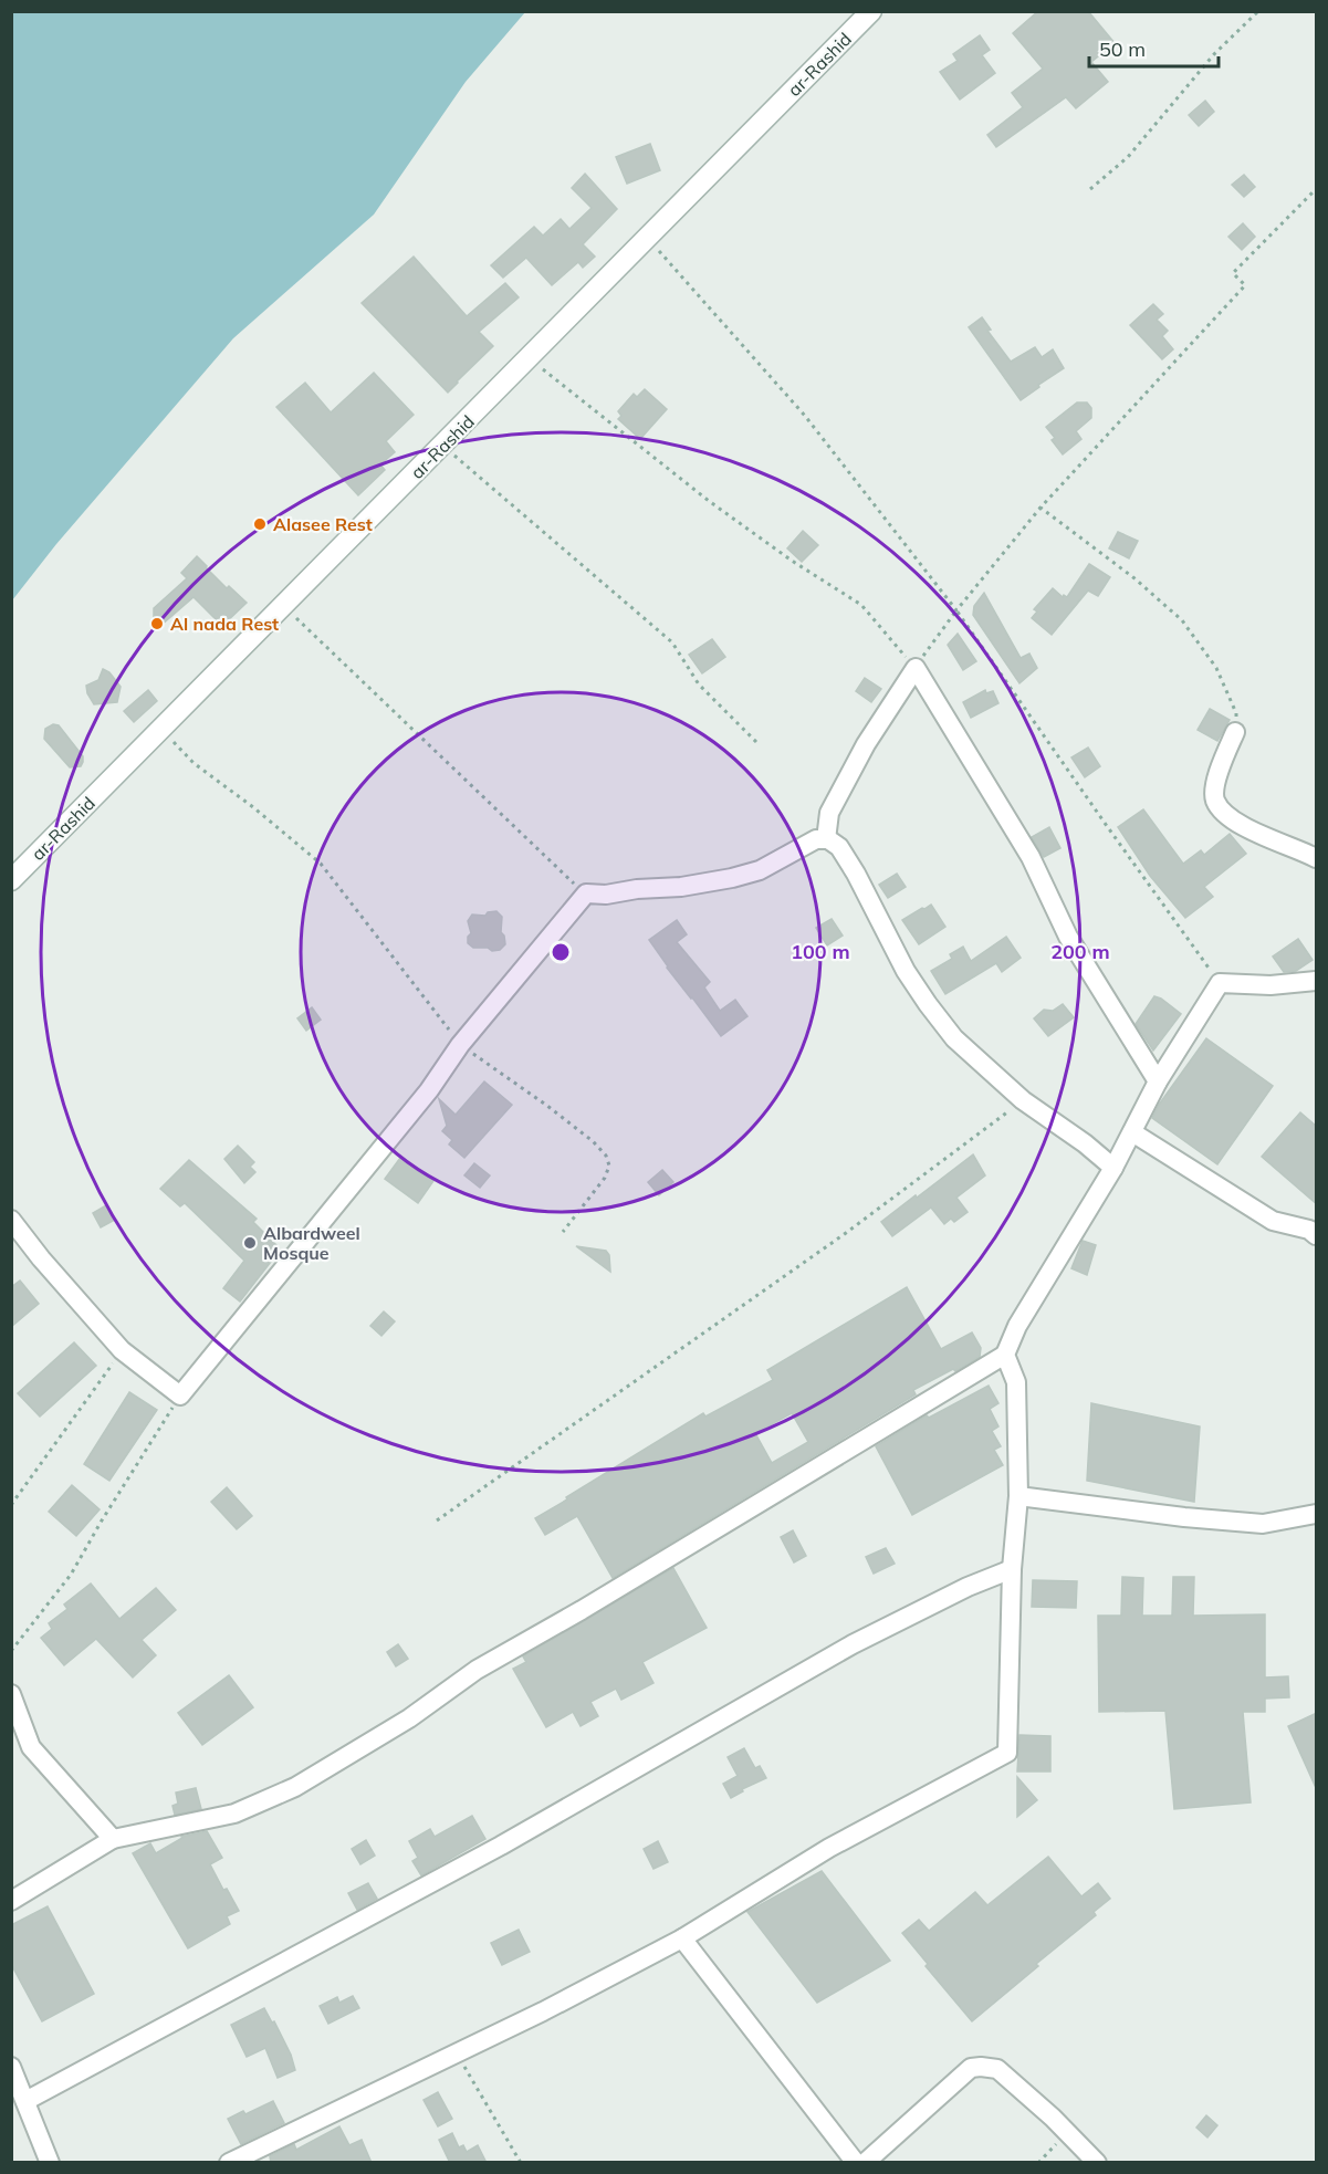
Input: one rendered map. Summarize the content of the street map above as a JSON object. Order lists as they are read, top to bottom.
{
  "streets": {
    "main road": ["ar-Rashid"]
  },
  "places": ["Alasee Rest", "Al nada Rest", "Albardweel Mosque"],
  "scale_bar": "50 m",
  "rings": ["100 m", "200 m"]
}
